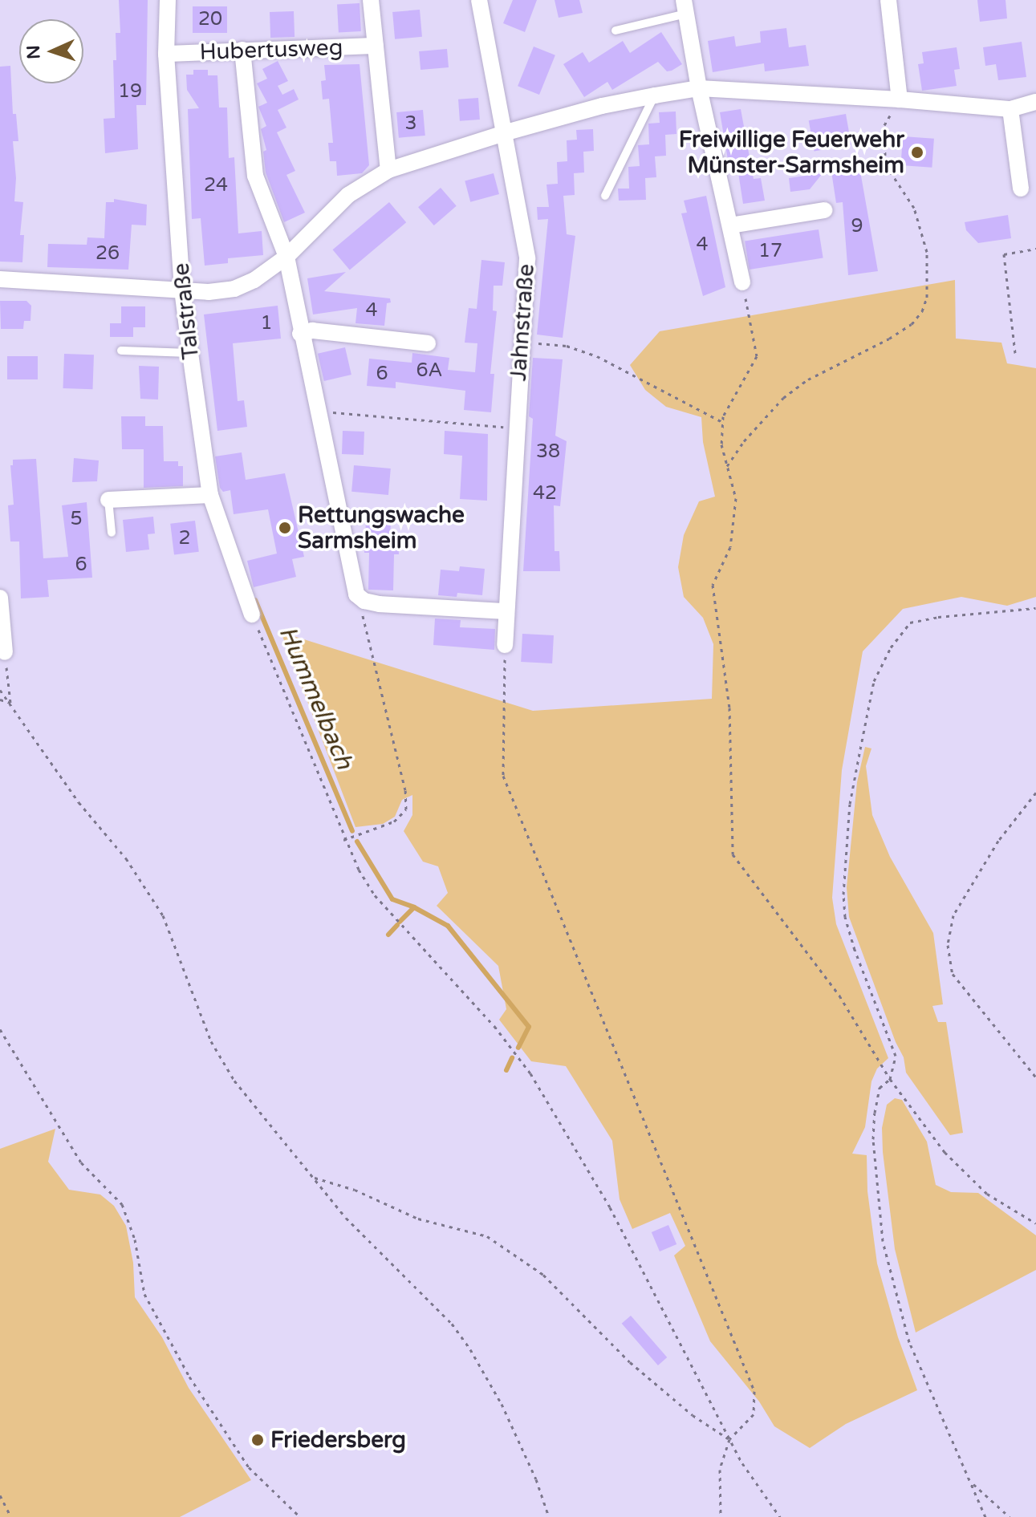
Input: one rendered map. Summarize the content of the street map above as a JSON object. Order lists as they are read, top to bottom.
{
  "streets": {
    "street": ["Hubertusweg", "Talstraße", "Jahnstraße"]
  },
  "crossings": [
    ["Hubertusweg", "Talstraße"]
  ],
  "water": ["Hummelbach"],
  "places": ["Freiwillige Feuerwehr Münster-Sarmsheim", "Rettungswache Sarmsheim", "Friedersberg"],
  "house_numbers": [
    "20",
    "19",
    "3",
    "24",
    "9",
    "4",
    "17",
    "26",
    "4",
    "1",
    "6A",
    "6",
    "38",
    "42",
    "5",
    "2",
    "6"
  ],
  "north": "left"
}
